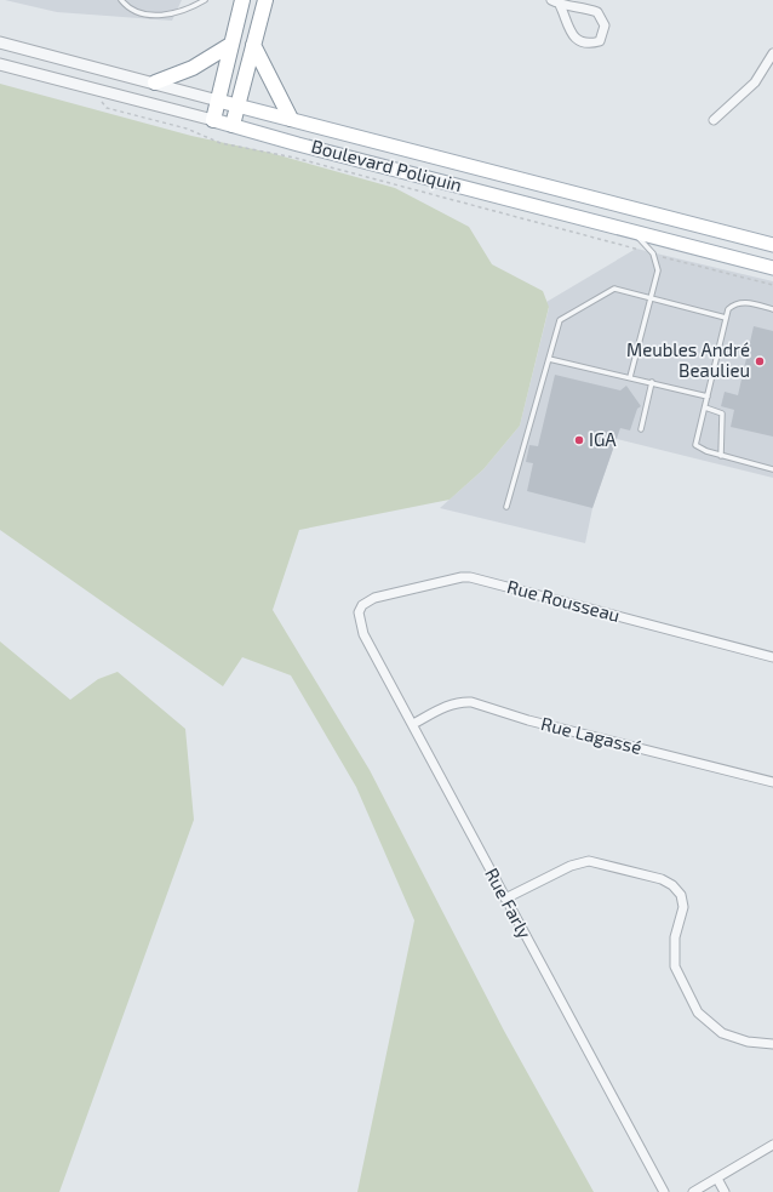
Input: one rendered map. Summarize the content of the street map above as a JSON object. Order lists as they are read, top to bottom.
{
  "streets": {
    "main road": ["Boulevard Poliquin"],
    "street": ["Rue Rousseau", "Rue Lagassé", "Rue Farly"]
  },
  "crossings": [
    ["Rue Rousseau", "Rue Farly"],
    ["Rue Lagassé", "Rue Farly"]
  ],
  "places": ["Meubles André Beaulieu", "IGA"]
}
